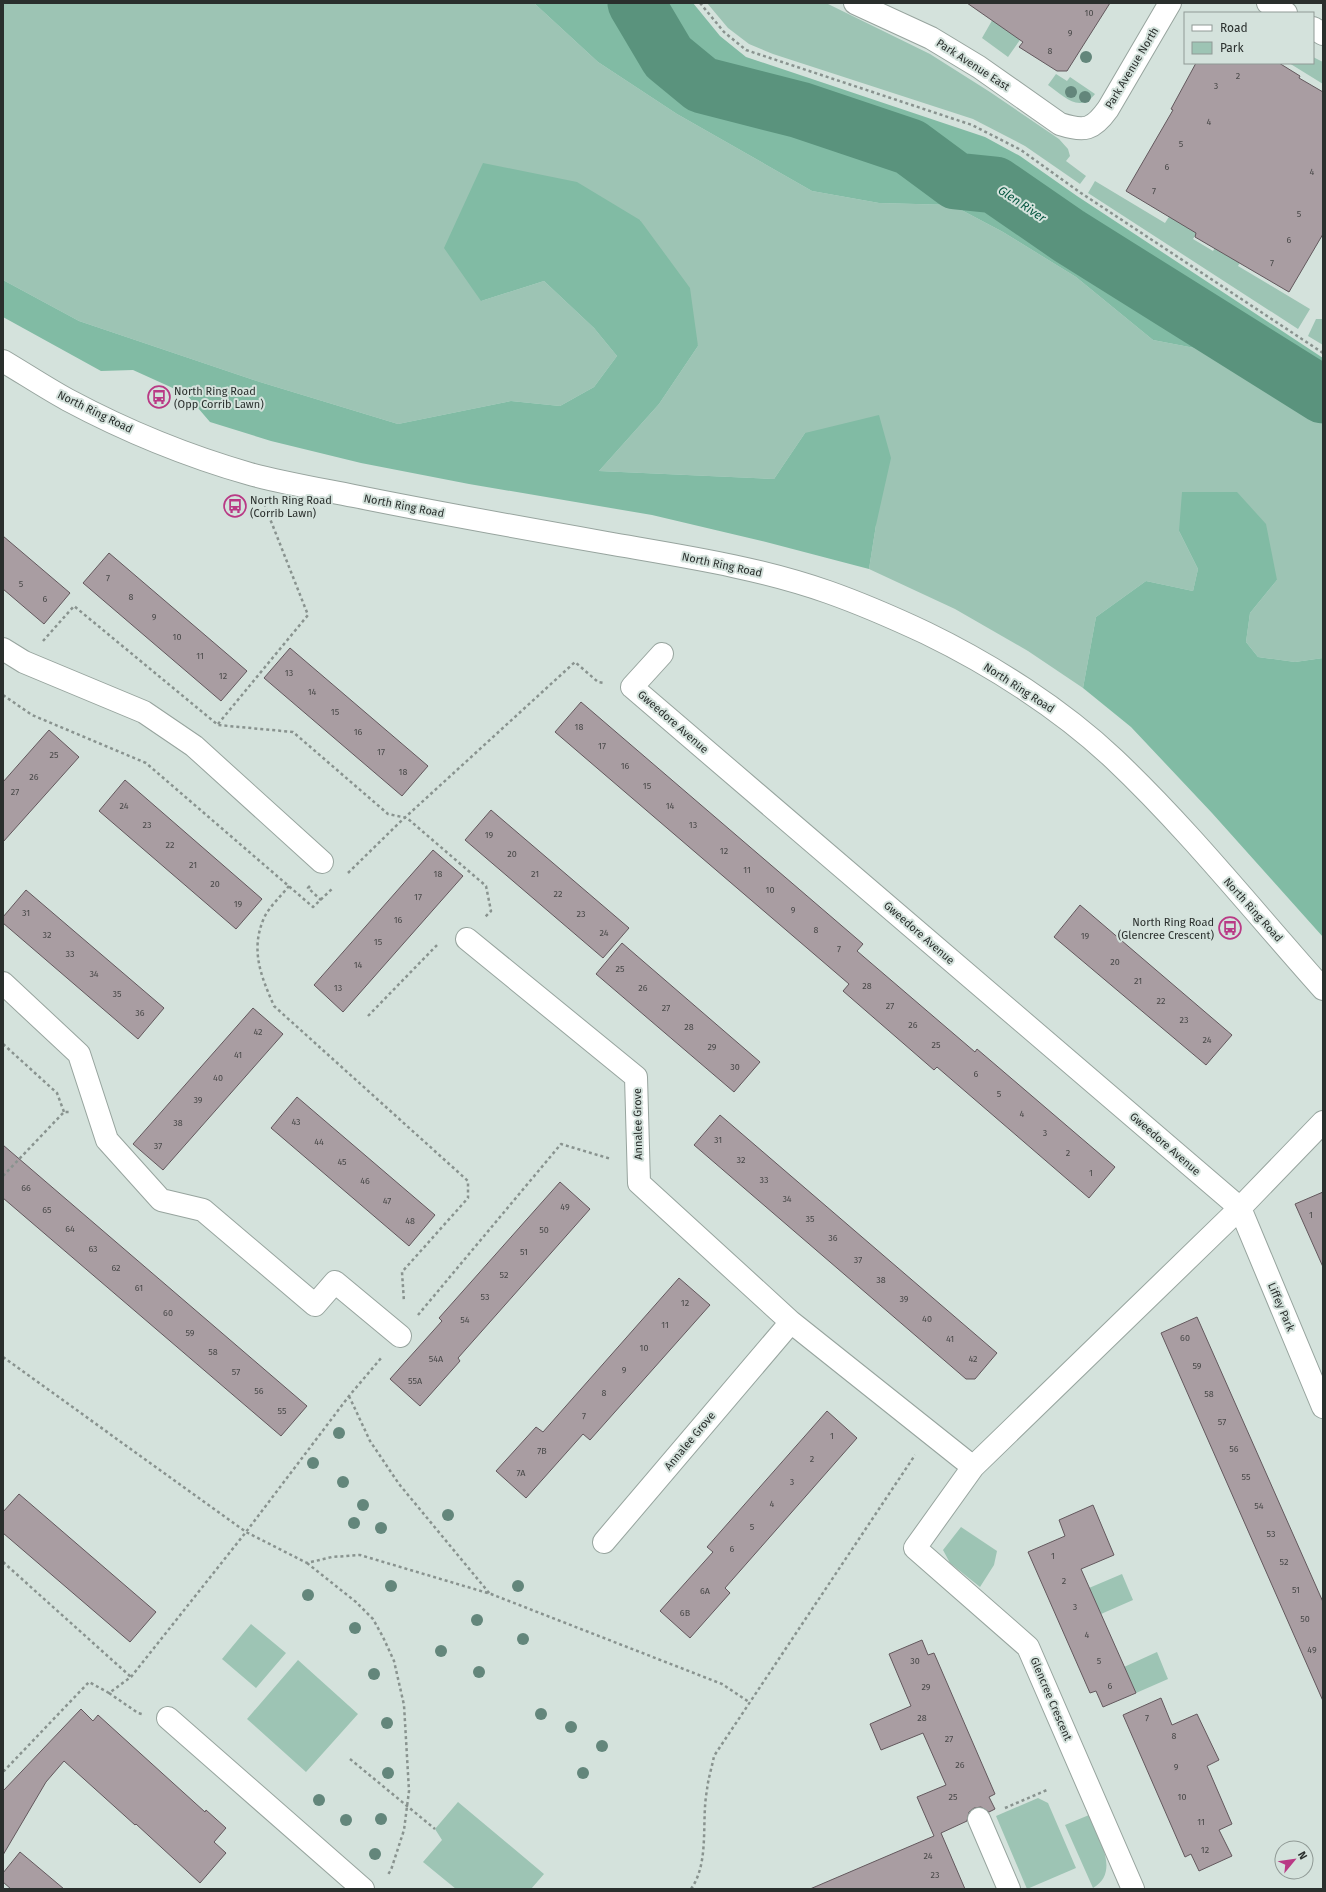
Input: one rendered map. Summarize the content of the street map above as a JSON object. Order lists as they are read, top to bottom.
{
  "streets": {
    "street": [
      "Park Avenue East",
      "Park Avenue North",
      "North Ring Road",
      "Gweedore Avenue",
      "Annalee Grove",
      "Liffey Park",
      "Glencree Crescent"
    ]
  },
  "crossings": [
    ["Park Avenue East", "Park Avenue North"],
    ["Gweedore Avenue", "Liffey Park"],
    ["Annalee Grove", "Glencree Crescent"]
  ],
  "water": ["Glen River"],
  "places": {
    "bus stop": ["North Ring Road (Opp Corrib Lawn)", "North Ring Road (Corrib Lawn)", "North Ring Road (Glencree Crescent)"]
  },
  "house_numbers": [
    "10",
    "9",
    "8",
    "2",
    "3",
    "4",
    "5",
    "6",
    "4",
    "7",
    "5",
    "6",
    "7",
    "7",
    "5",
    "8",
    "6",
    "9",
    "10",
    "11",
    "13",
    "12",
    "14",
    "15",
    "18",
    "16",
    "17",
    "17",
    "25",
    "16",
    "18",
    "26",
    "15",
    "27",
    "24",
    "14",
    "23",
    "13",
    "19",
    "22",
    "12",
    "20",
    "21",
    "11",
    "18",
    "21",
    "20",
    "10",
    "22",
    "17",
    "19",
    "9",
    "31",
    "23",
    "16",
    "8",
    "24",
    "32",
    "19",
    "15",
    "7",
    "33",
    "20",
    "14",
    "25",
    "34",
    "21",
    "28",
    "13",
    "26",
    "35",
    "22",
    "27",
    "27",
    "36",
    "23",
    "26",
    "28",
    "42",
    "24",
    "25",
    "29",
    "41",
    "30",
    "6",
    "40",
    "5",
    "39",
    "4",
    "43",
    "38",
    "3",
    "31",
    "44",
    "37",
    "2",
    "32",
    "45",
    "1",
    "33",
    "46",
    "66",
    "34",
    "47",
    "49",
    "65",
    "1",
    "35",
    "48",
    "64",
    "50",
    "36",
    "63",
    "51",
    "37",
    "62",
    "52",
    "38",
    "61",
    "53",
    "39",
    "12",
    "60",
    "40",
    "54",
    "11",
    "59",
    "60",
    "41",
    "10",
    "58",
    "54A",
    "42",
    "59",
    "9",
    "57",
    "55A",
    "56",
    "8",
    "58",
    "55",
    "7",
    "57",
    "1",
    "56",
    "7B",
    "2",
    "7A",
    "55",
    "3",
    "4",
    "54",
    "5",
    "53",
    "6",
    "1",
    "52",
    "2",
    "51",
    "6A",
    "3",
    "6B",
    "50",
    "4",
    "49",
    "30",
    "5",
    "6",
    "29",
    "28",
    "7",
    "8",
    "27",
    "26",
    "9",
    "25",
    "10",
    "11",
    "12",
    "24",
    "23"
  ],
  "legend": ["Road", "Park"],
  "north": "top right"
}
